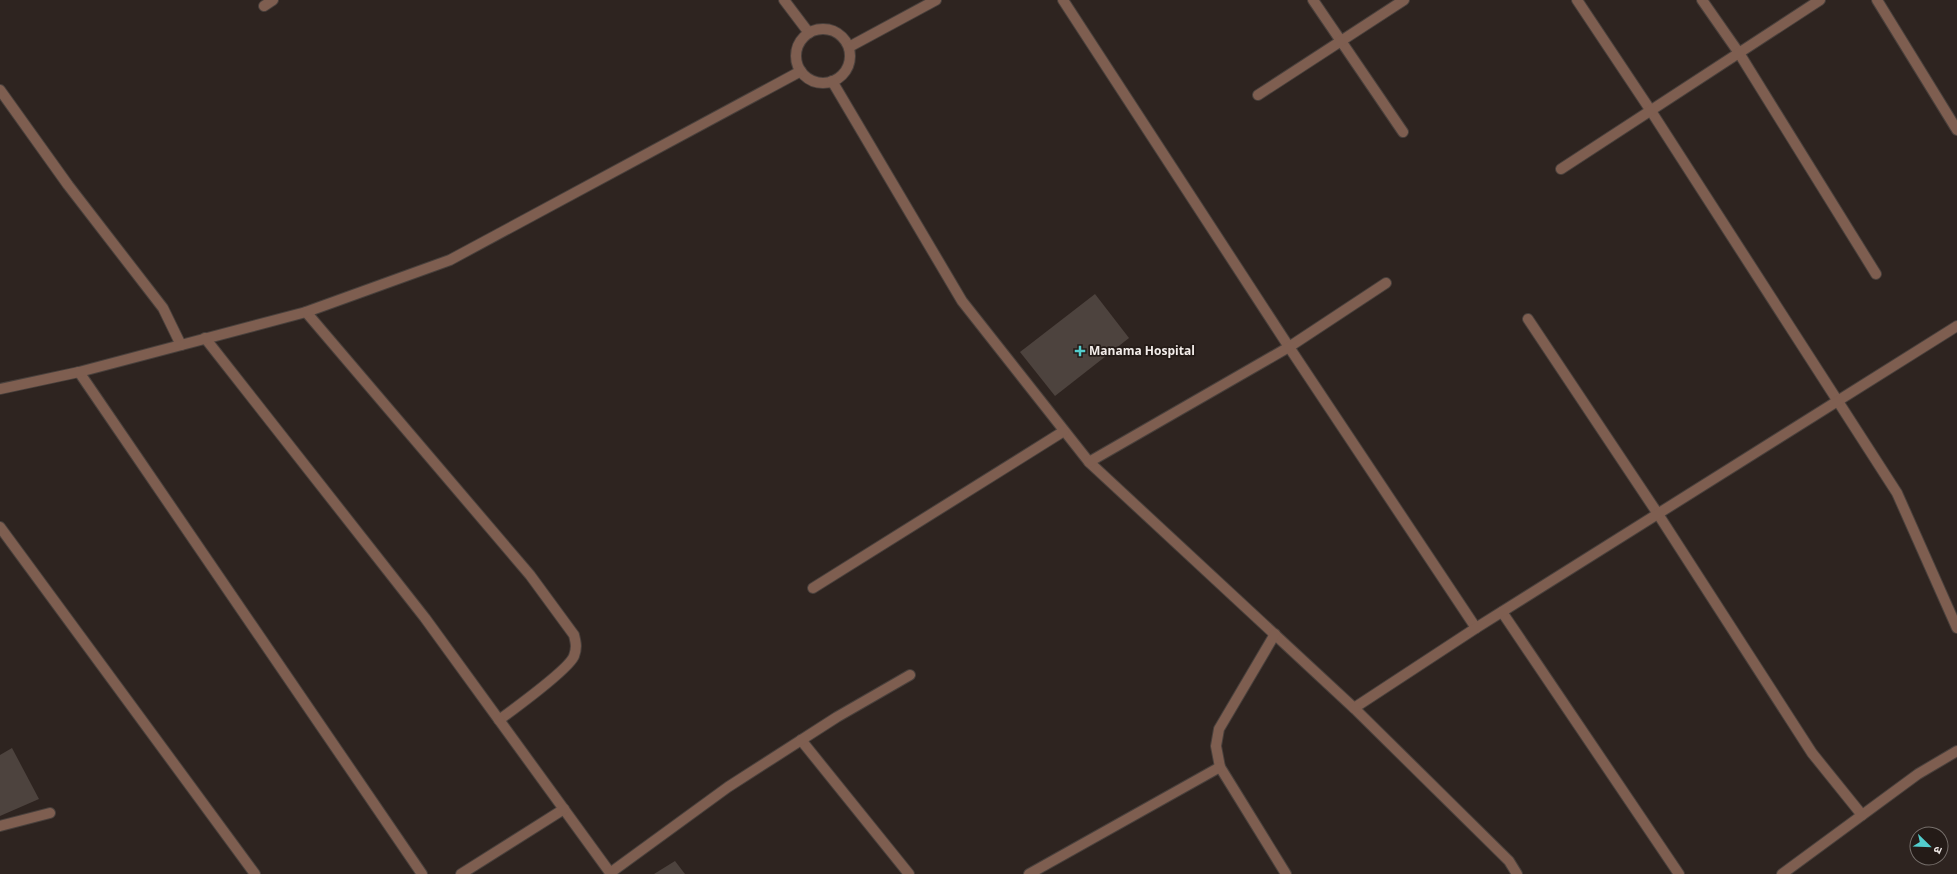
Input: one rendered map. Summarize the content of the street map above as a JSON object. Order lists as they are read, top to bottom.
{
  "places": {
    "health": ["Manama Hospital"]
  },
  "north": "bottom right"
}
